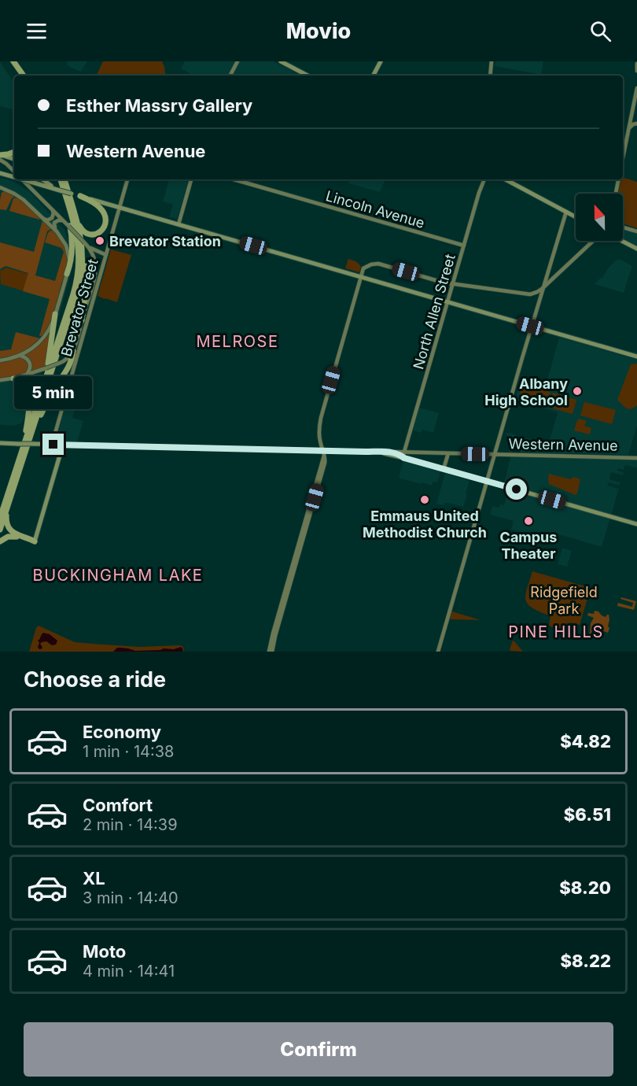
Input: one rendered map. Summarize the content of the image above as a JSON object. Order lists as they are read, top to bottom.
{
  "streets": {
    "street": [
      "Lincoln Avenue",
      "Brevator Street",
      "North Allen Street",
      "Western Avenue"
    ]
  },
  "crossings": [
    ["Lincoln Avenue", "North Allen Street"],
    ["North Allen Street", "Western Avenue"]
  ],
  "districts": ["MELROSE", "BUCKINGHAM LAKE", "PINE HILLS"],
  "parks": ["Ridgefield Park"],
  "places": [
    "Brevator Station",
    "Albany High School",
    "Emmaus United Methodist Church",
    "Campus Theater"
  ],
  "north": "top",
  "page": {
    "header": "Movio",
    "banner": ["Esther Massry Gallery", "Western Avenue"],
    "bubble": "5 min",
    "heading": "Choose a ride",
    "list": [
      {
        "name": "Economy",
        "note": "1 min · 14:38",
        "value": "$4.82"
      },
      {
        "name": "Comfort",
        "note": "2 min · 14:39",
        "value": "$6.51"
      },
      {
        "name": "XL",
        "note": "3 min · 14:40",
        "value": "$8.20"
      },
      {
        "name": "Moto",
        "note": "4 min · 14:41",
        "value": "$8.22"
      }
    ],
    "buttons": "Confirm"
  }
}
